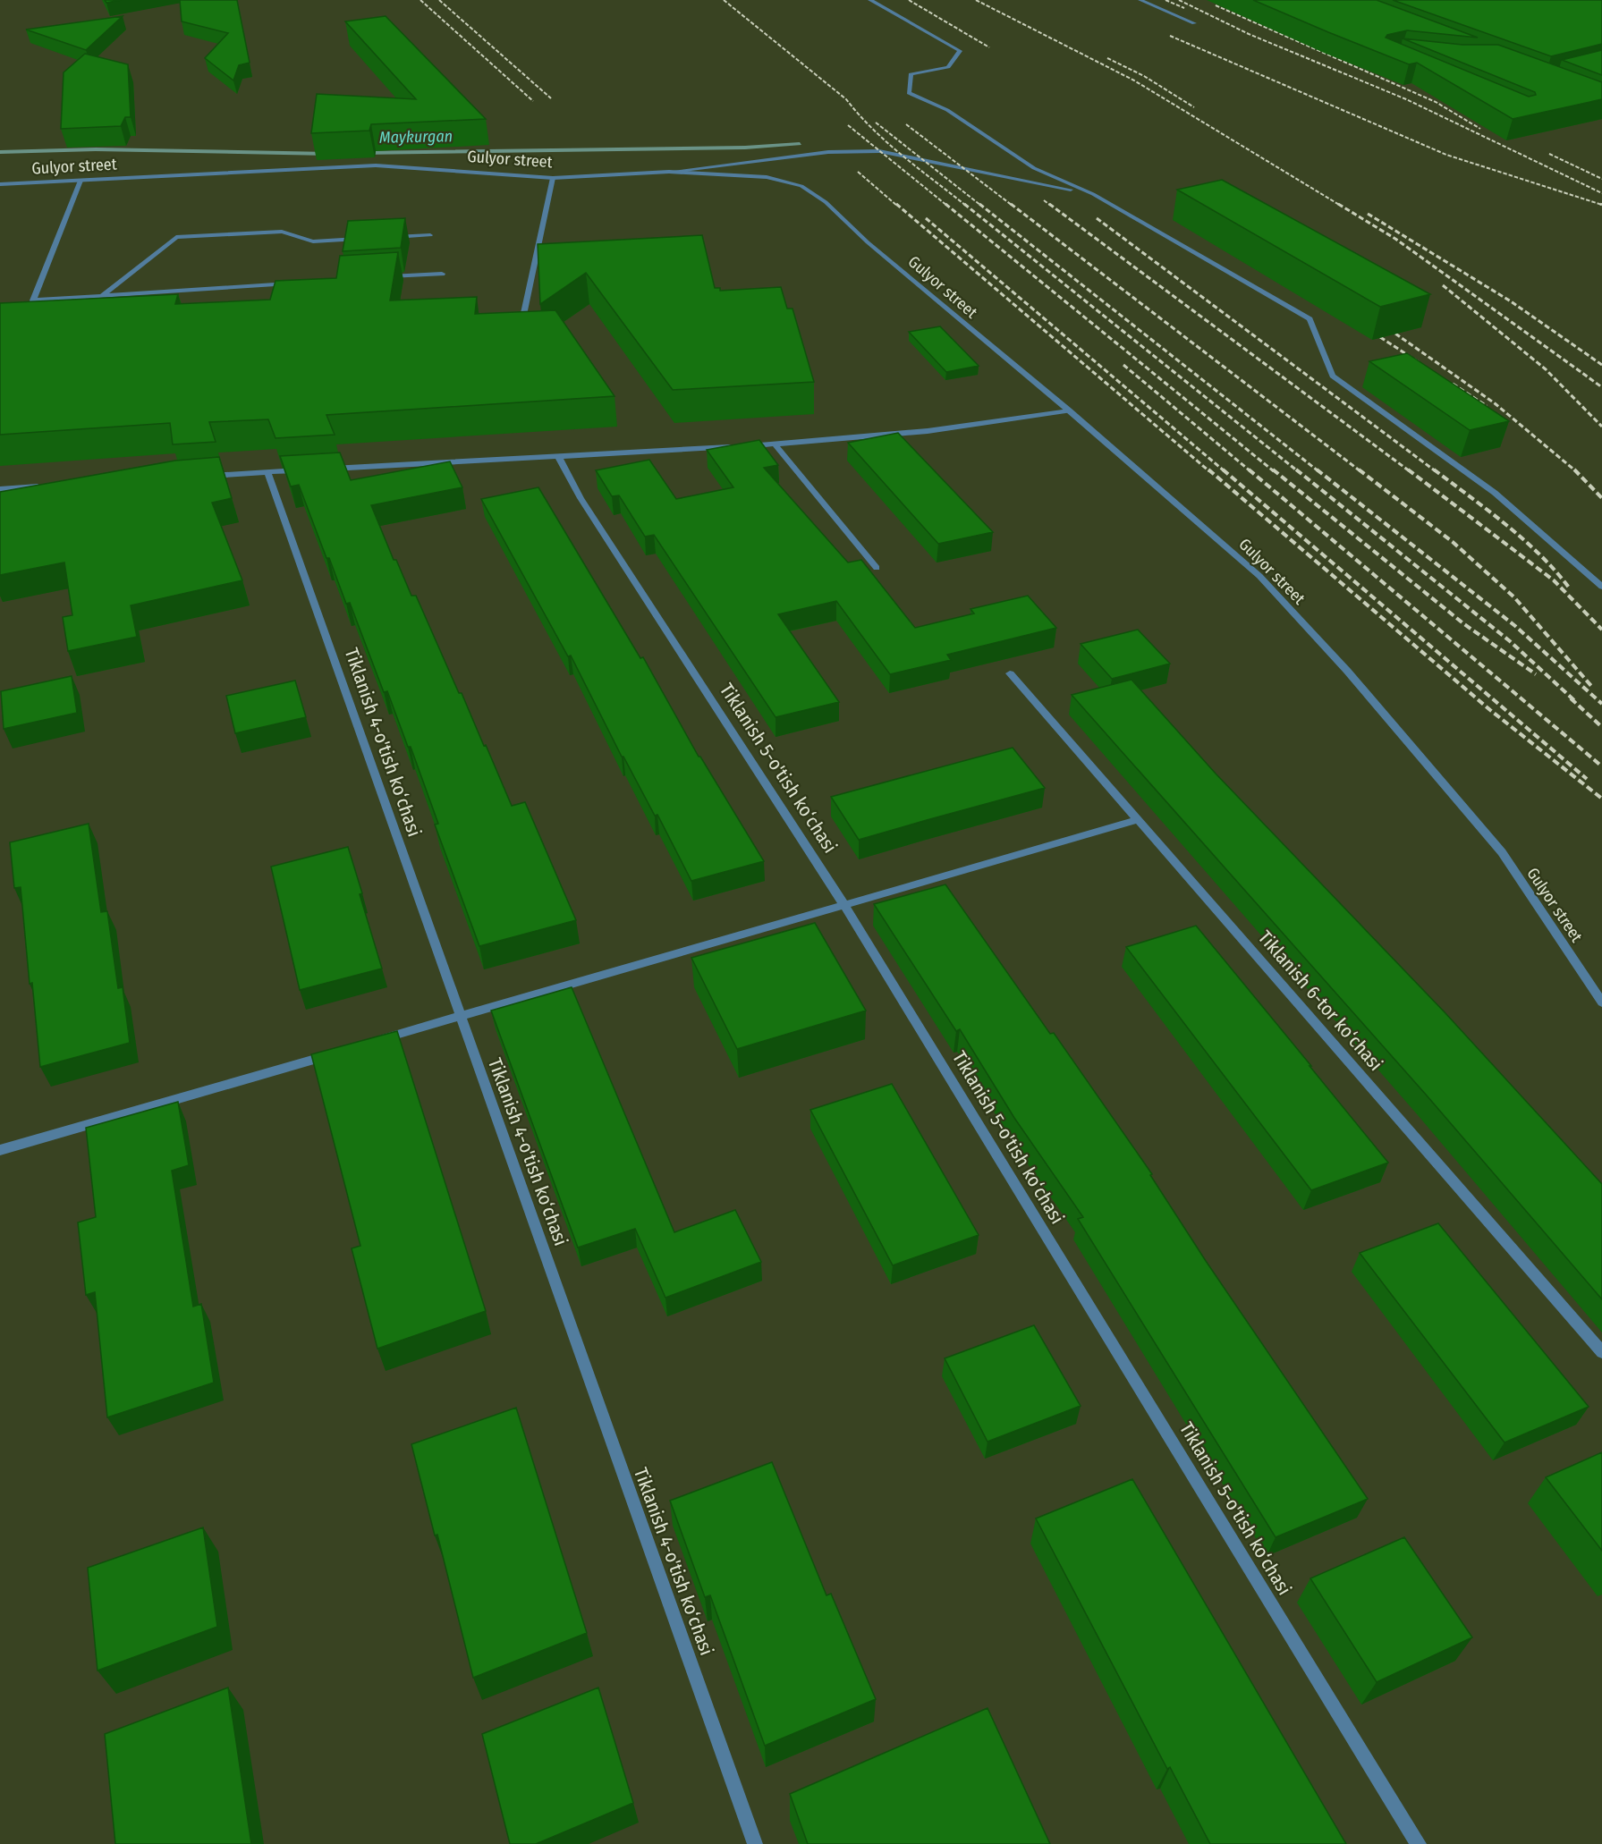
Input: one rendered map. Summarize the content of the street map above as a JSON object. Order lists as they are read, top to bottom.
{
  "streets": {
    "street": [
      "Gulyor street",
      "Tiklanish 4-o'tish ko‘chasi",
      "Tiklanish 5-o'tish ko‘chasi",
      "Tiklanish 6-tor ko‘chasi"
    ]
  },
  "water": ["Maykurgan"]
}
